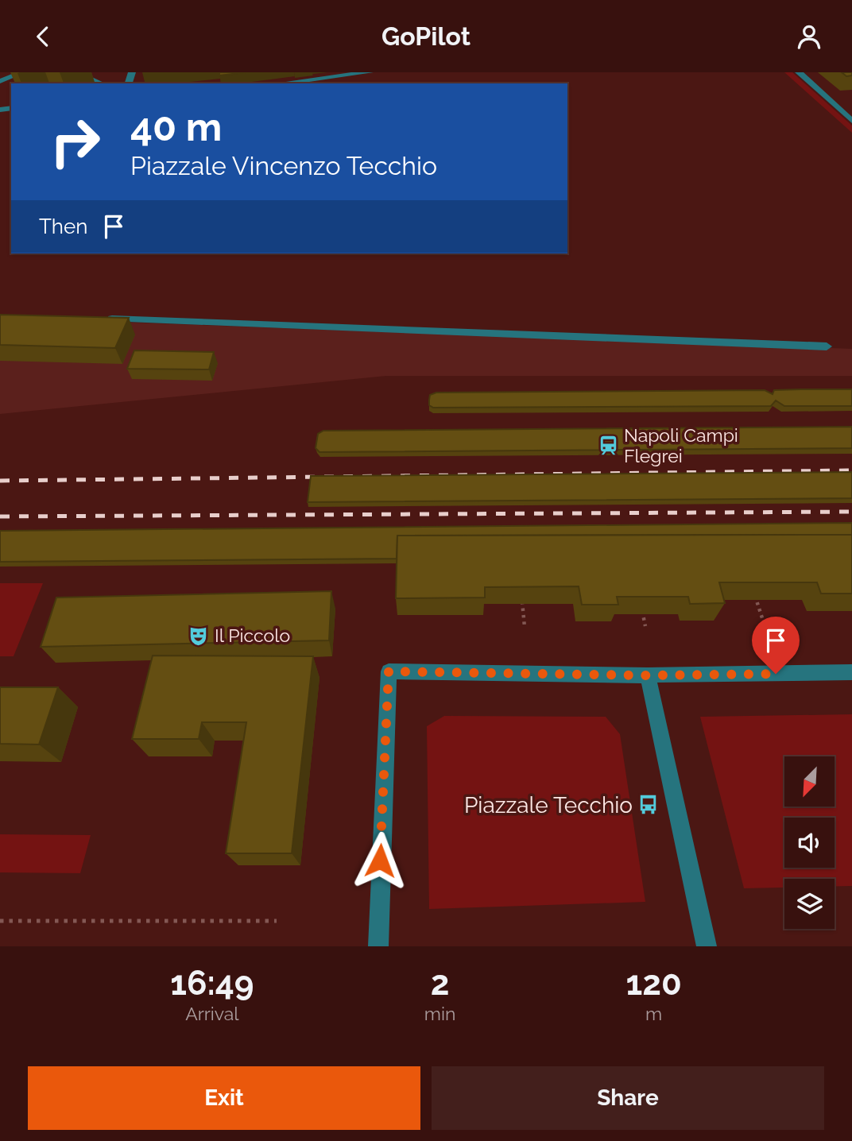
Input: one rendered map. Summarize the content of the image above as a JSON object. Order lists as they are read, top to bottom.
{
  "places": {
    "station": ["Napoli Campi Flegrei"],
    "theatre": ["Il Piccolo"],
    "bus stop": ["Piazzale Tecchio"]
  },
  "north": "bottom left",
  "page": {
    "header": "GoPilot",
    "turn": ["40 m", "Piazzale Vincenzo Tecchio"],
    "then": "Then",
    "eta": [
      "16:49",
      "Arrival",
      "2",
      "min",
      "120",
      "m"
    ],
    "buttons": ["Exit", "Share"]
  }
}
